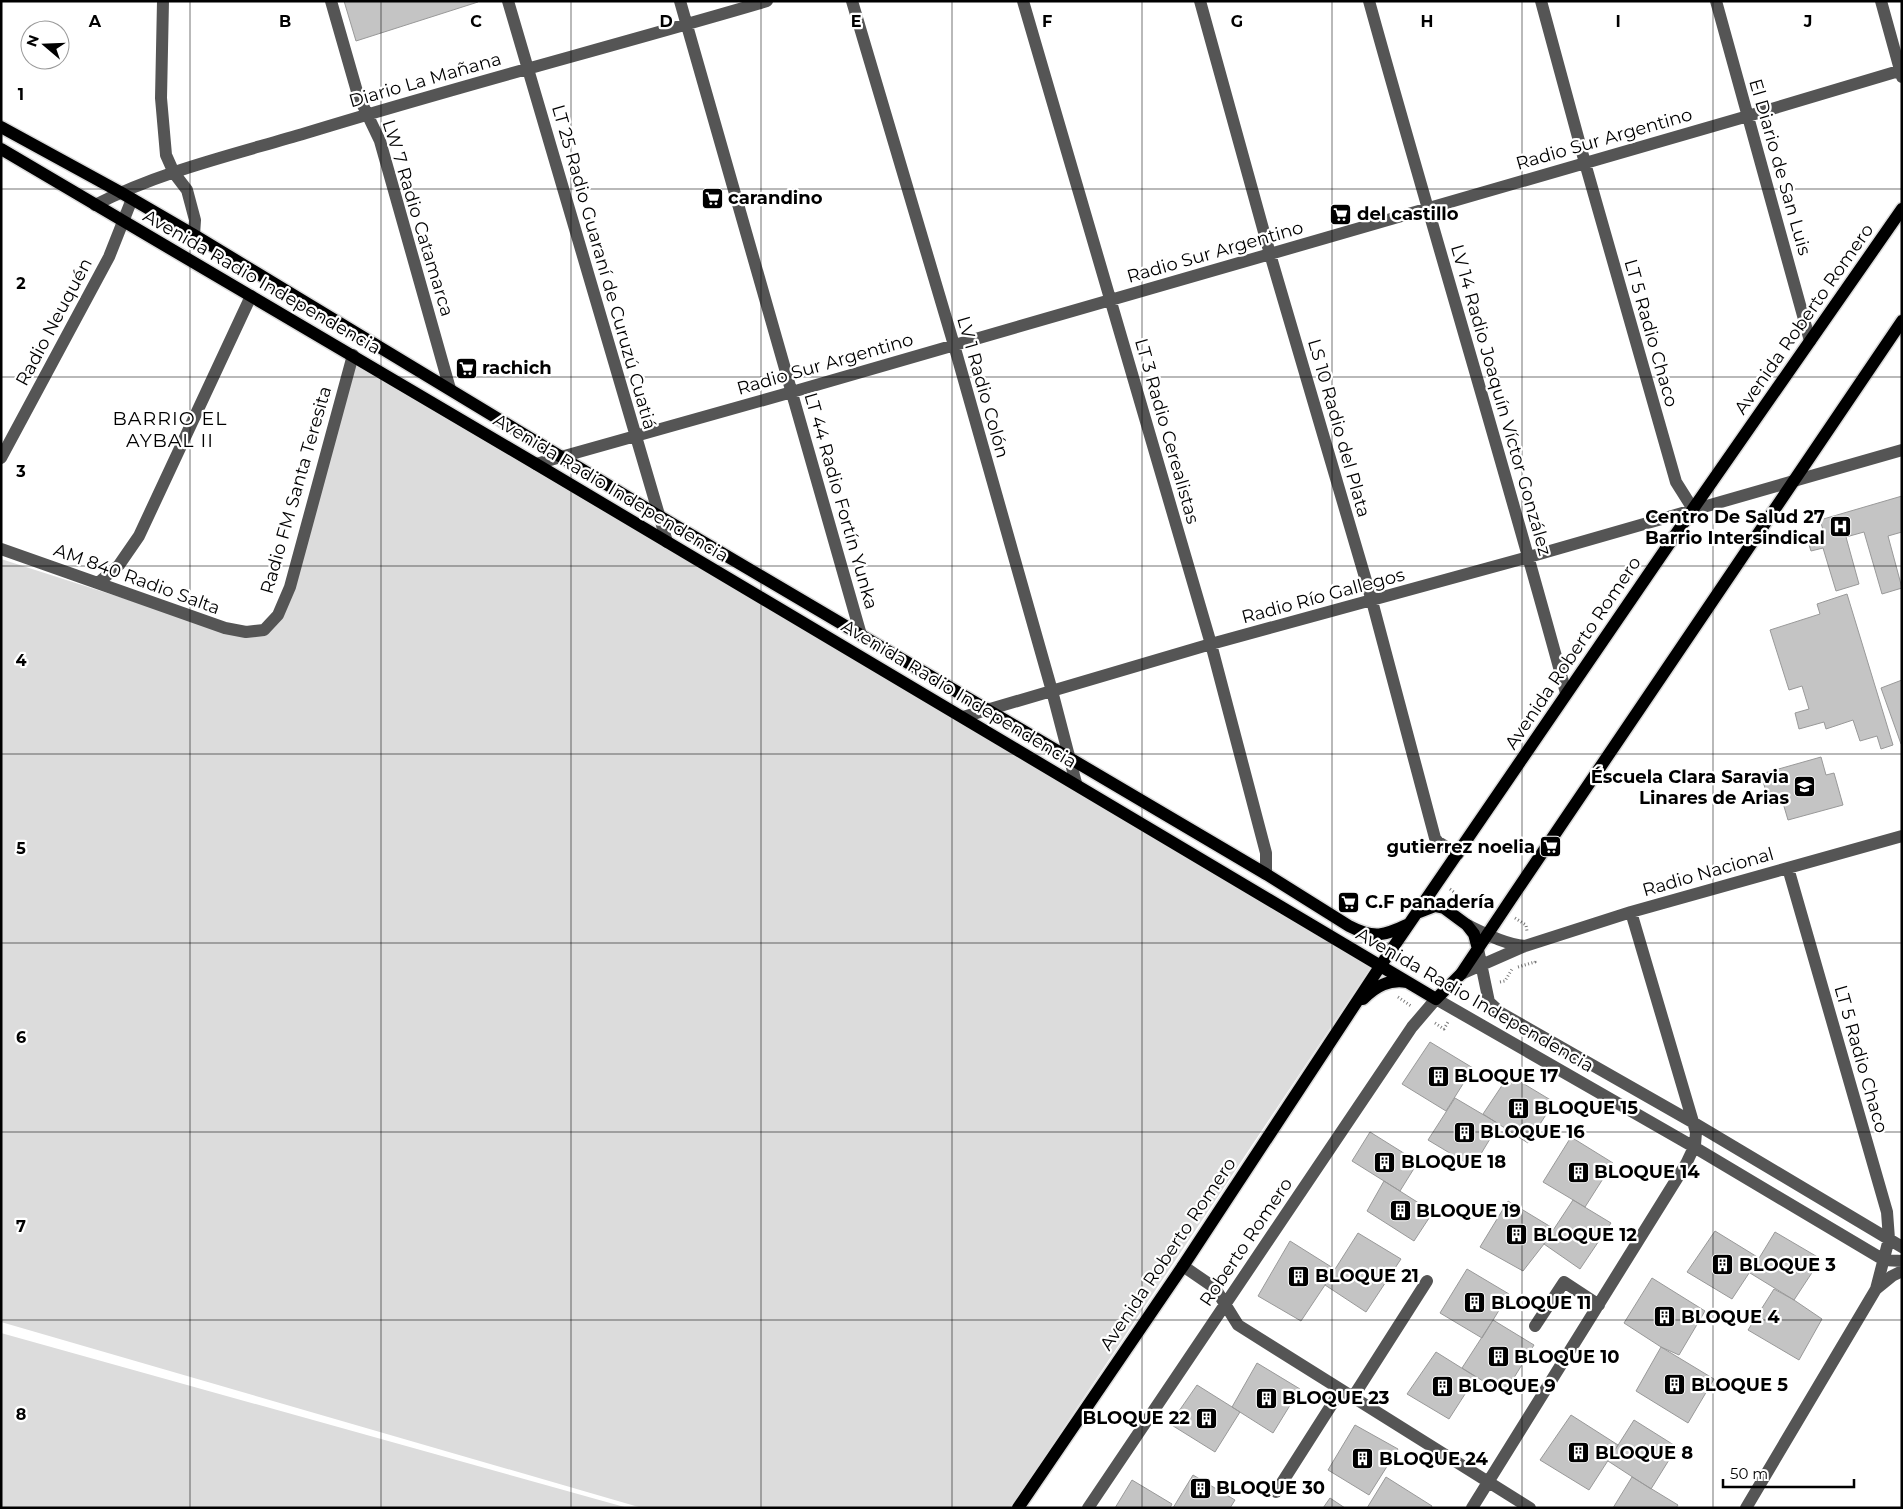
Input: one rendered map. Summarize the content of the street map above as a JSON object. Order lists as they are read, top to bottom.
{
  "streets": {
    "main road": ["Avenida Radio Independencia", "Avenida Roberto Romero"],
    "street": [
      "Diario La Mañana",
      "Radio Sur Argentino",
      "El Diario de San Luis",
      "LW 7 Radio Catamarca",
      "LT 25 Radio Guaraní de Curuzú Cuatiá",
      "Radio Neuquén",
      "LT 5 Radio Chaco",
      "LV 1 Radio Colón",
      "LV 14 Radio Joaquín Víctor González",
      "LS 10 Radio del Plata",
      "LT 3 Radio Cerealistas",
      "Radio FM Santa Teresita",
      "LT 44 Radio Fortín Yunka",
      "AM 840 Radio Salta",
      "Radio Río Gallegos",
      "Radio Nacional",
      "Roberto Romero"
    ]
  },
  "crossings": [
    ["Diario La Mañana", "LW 7 Radio Catamarca"],
    ["Diario La Mañana", "LT 25 Radio Guaraní de Curuzú Cuatiá"],
    ["Diario La Mañana", "Avenida Radio Independencia"],
    ["Diario La Mañana", "LT 44 Radio Fortín Yunka"],
    ["Radio Sur Argentino", "El Diario de San Luis"],
    ["Radio Sur Argentino", "LT 25 Radio Guaraní de Curuzú Cuatiá"],
    ["Radio Sur Argentino", "Avenida Radio Independencia"],
    ["Radio Sur Argentino", "LT 5 Radio Chaco"],
    ["Radio Sur Argentino", "LV 1 Radio Colón"],
    ["Radio Sur Argentino", "LV 14 Radio Joaquín Víctor González"],
    ["Radio Sur Argentino", "LS 10 Radio del Plata"],
    ["Radio Sur Argentino", "LT 3 Radio Cerealistas"],
    ["Radio Sur Argentino", "LT 44 Radio Fortín Yunka"],
    ["El Diario de San Luis", "Avenida Roberto Romero"],
    ["LW 7 Radio Catamarca", "Avenida Radio Independencia"],
    ["LT 25 Radio Guaraní de Curuzú Cuatiá", "Avenida Radio Independencia"],
    ["Avenida Radio Independencia", "Avenida Roberto Romero"],
    ["Avenida Radio Independencia", "Radio Neuquén"],
    ["Avenida Radio Independencia", "LT 5 Radio Chaco"],
    ["Avenida Radio Independencia", "LV 1 Radio Colón"],
    ["Avenida Radio Independencia", "LT 3 Radio Cerealistas"],
    ["Avenida Radio Independencia", "Radio FM Santa Teresita"],
    ["Avenida Radio Independencia", "LT 44 Radio Fortín Yunka"],
    ["Avenida Radio Independencia", "Radio Río Gallegos"],
    ["Avenida Radio Independencia", "Radio Nacional"],
    ["Avenida Radio Independencia", "Roberto Romero"],
    ["Avenida Roberto Romero", "LT 5 Radio Chaco"],
    ["Avenida Roberto Romero", "LV 14 Radio Joaquín Víctor González"],
    ["Avenida Roberto Romero", "LS 10 Radio del Plata"],
    ["Avenida Roberto Romero", "Radio Río Gallegos"],
    ["Avenida Roberto Romero", "Radio Nacional"],
    ["Avenida Roberto Romero", "Roberto Romero"],
    ["LT 5 Radio Chaco", "Radio Río Gallegos"],
    ["LT 5 Radio Chaco", "Radio Nacional"],
    ["LV 1 Radio Colón", "Radio Río Gallegos"],
    ["LV 14 Radio Joaquín Víctor González", "Radio Río Gallegos"],
    ["LS 10 Radio del Plata", "Radio Río Gallegos"],
    ["LT 3 Radio Cerealistas", "Radio Río Gallegos"],
    ["Radio FM Santa Teresita", "AM 840 Radio Salta"],
    ["Radio Nacional", "Roberto Romero"]
  ],
  "districts": ["BARRIO EL AYBAL II"],
  "places": {
    "supermarket": [
      "carandino",
      "del castillo",
      "rachich",
      "gutierrez noelia",
      "C.F panadería"
    ],
    "hospital": ["Centro De Salud 27 Barrio Intersindical"],
    "school or university": ["Éscuela Clara Saravia Linares de Arias"],
    "building": [
      "BLOQUE 17",
      "BLOQUE 15",
      "BLOQUE 16",
      "BLOQUE 18",
      "BLOQUE 14",
      "BLOQUE 19",
      "BLOQUE 12",
      "BLOQUE 3",
      "BLOQUE 21",
      "BLOQUE 11",
      "BLOQUE 4",
      "BLOQUE 10",
      "BLOQUE 5",
      "BLOQUE 9",
      "BLOQUE 23",
      "BLOQUE 22",
      "BLOQUE 8",
      "BLOQUE 24",
      "BLOQUE 30"
    ]
  },
  "scale_bar": "50 m",
  "north": "left",
  "grid": {
    "columns": [
      "A",
      "B",
      "C",
      "D",
      "E",
      "F",
      "G",
      "H",
      "I",
      "J"
    ],
    "rows": [
      "1",
      "2",
      "3",
      "4",
      "5",
      "6",
      "7",
      "8"
    ]
  }
}
